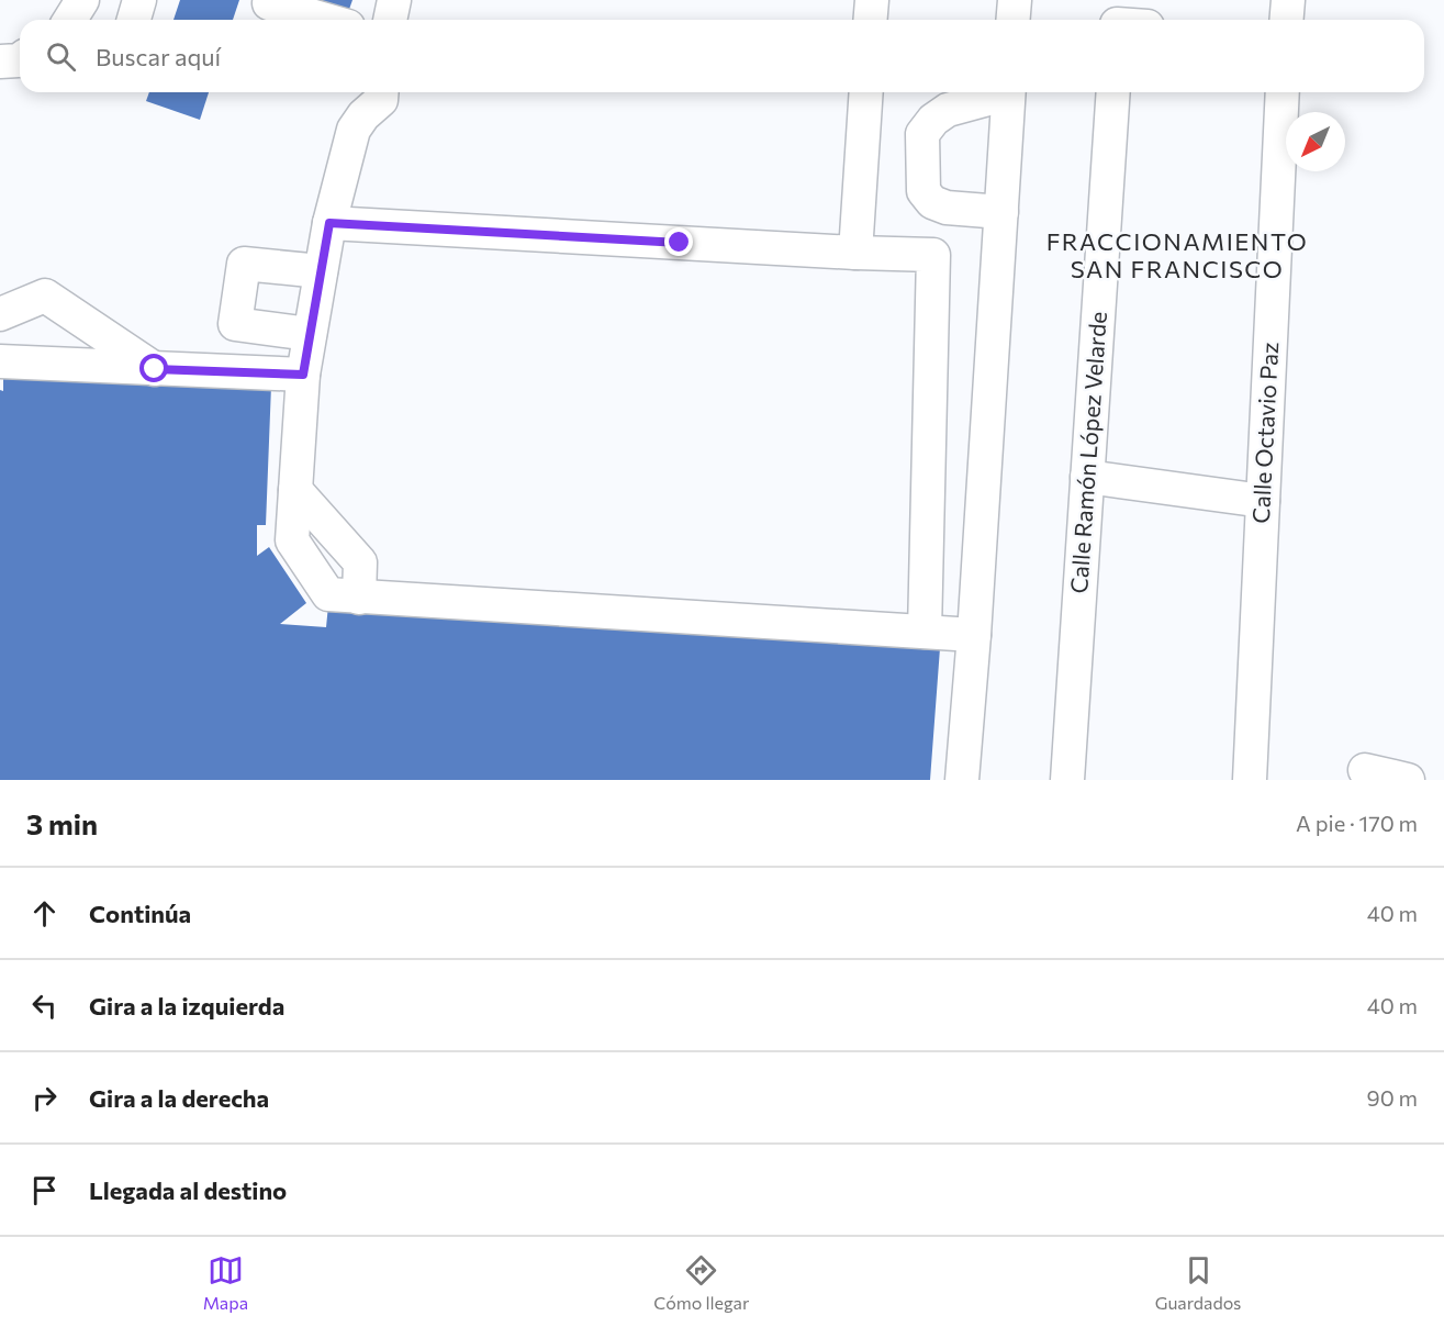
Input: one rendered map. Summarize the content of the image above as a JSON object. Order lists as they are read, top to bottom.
{
  "streets": {
    "street": ["Calle Octavio Paz", "Calle Ramón López Velarde"]
  },
  "districts": ["FRACCIONAMIENTO SAN FRANCISCO"],
  "north": "bottom left",
  "page": {
    "search": "Buscar aquí",
    "heading": ["3 min", "A pie · 170 m"],
    "list": [
      ["Continúa", "40 m"],
      ["Gira a la izquierda", "40 m"],
      ["Gira a la derecha", "90 m"],
      "Llegada al destino"
    ],
    "nav": ["Mapa", "Cómo llegar", "Guardados"]
  }
}
